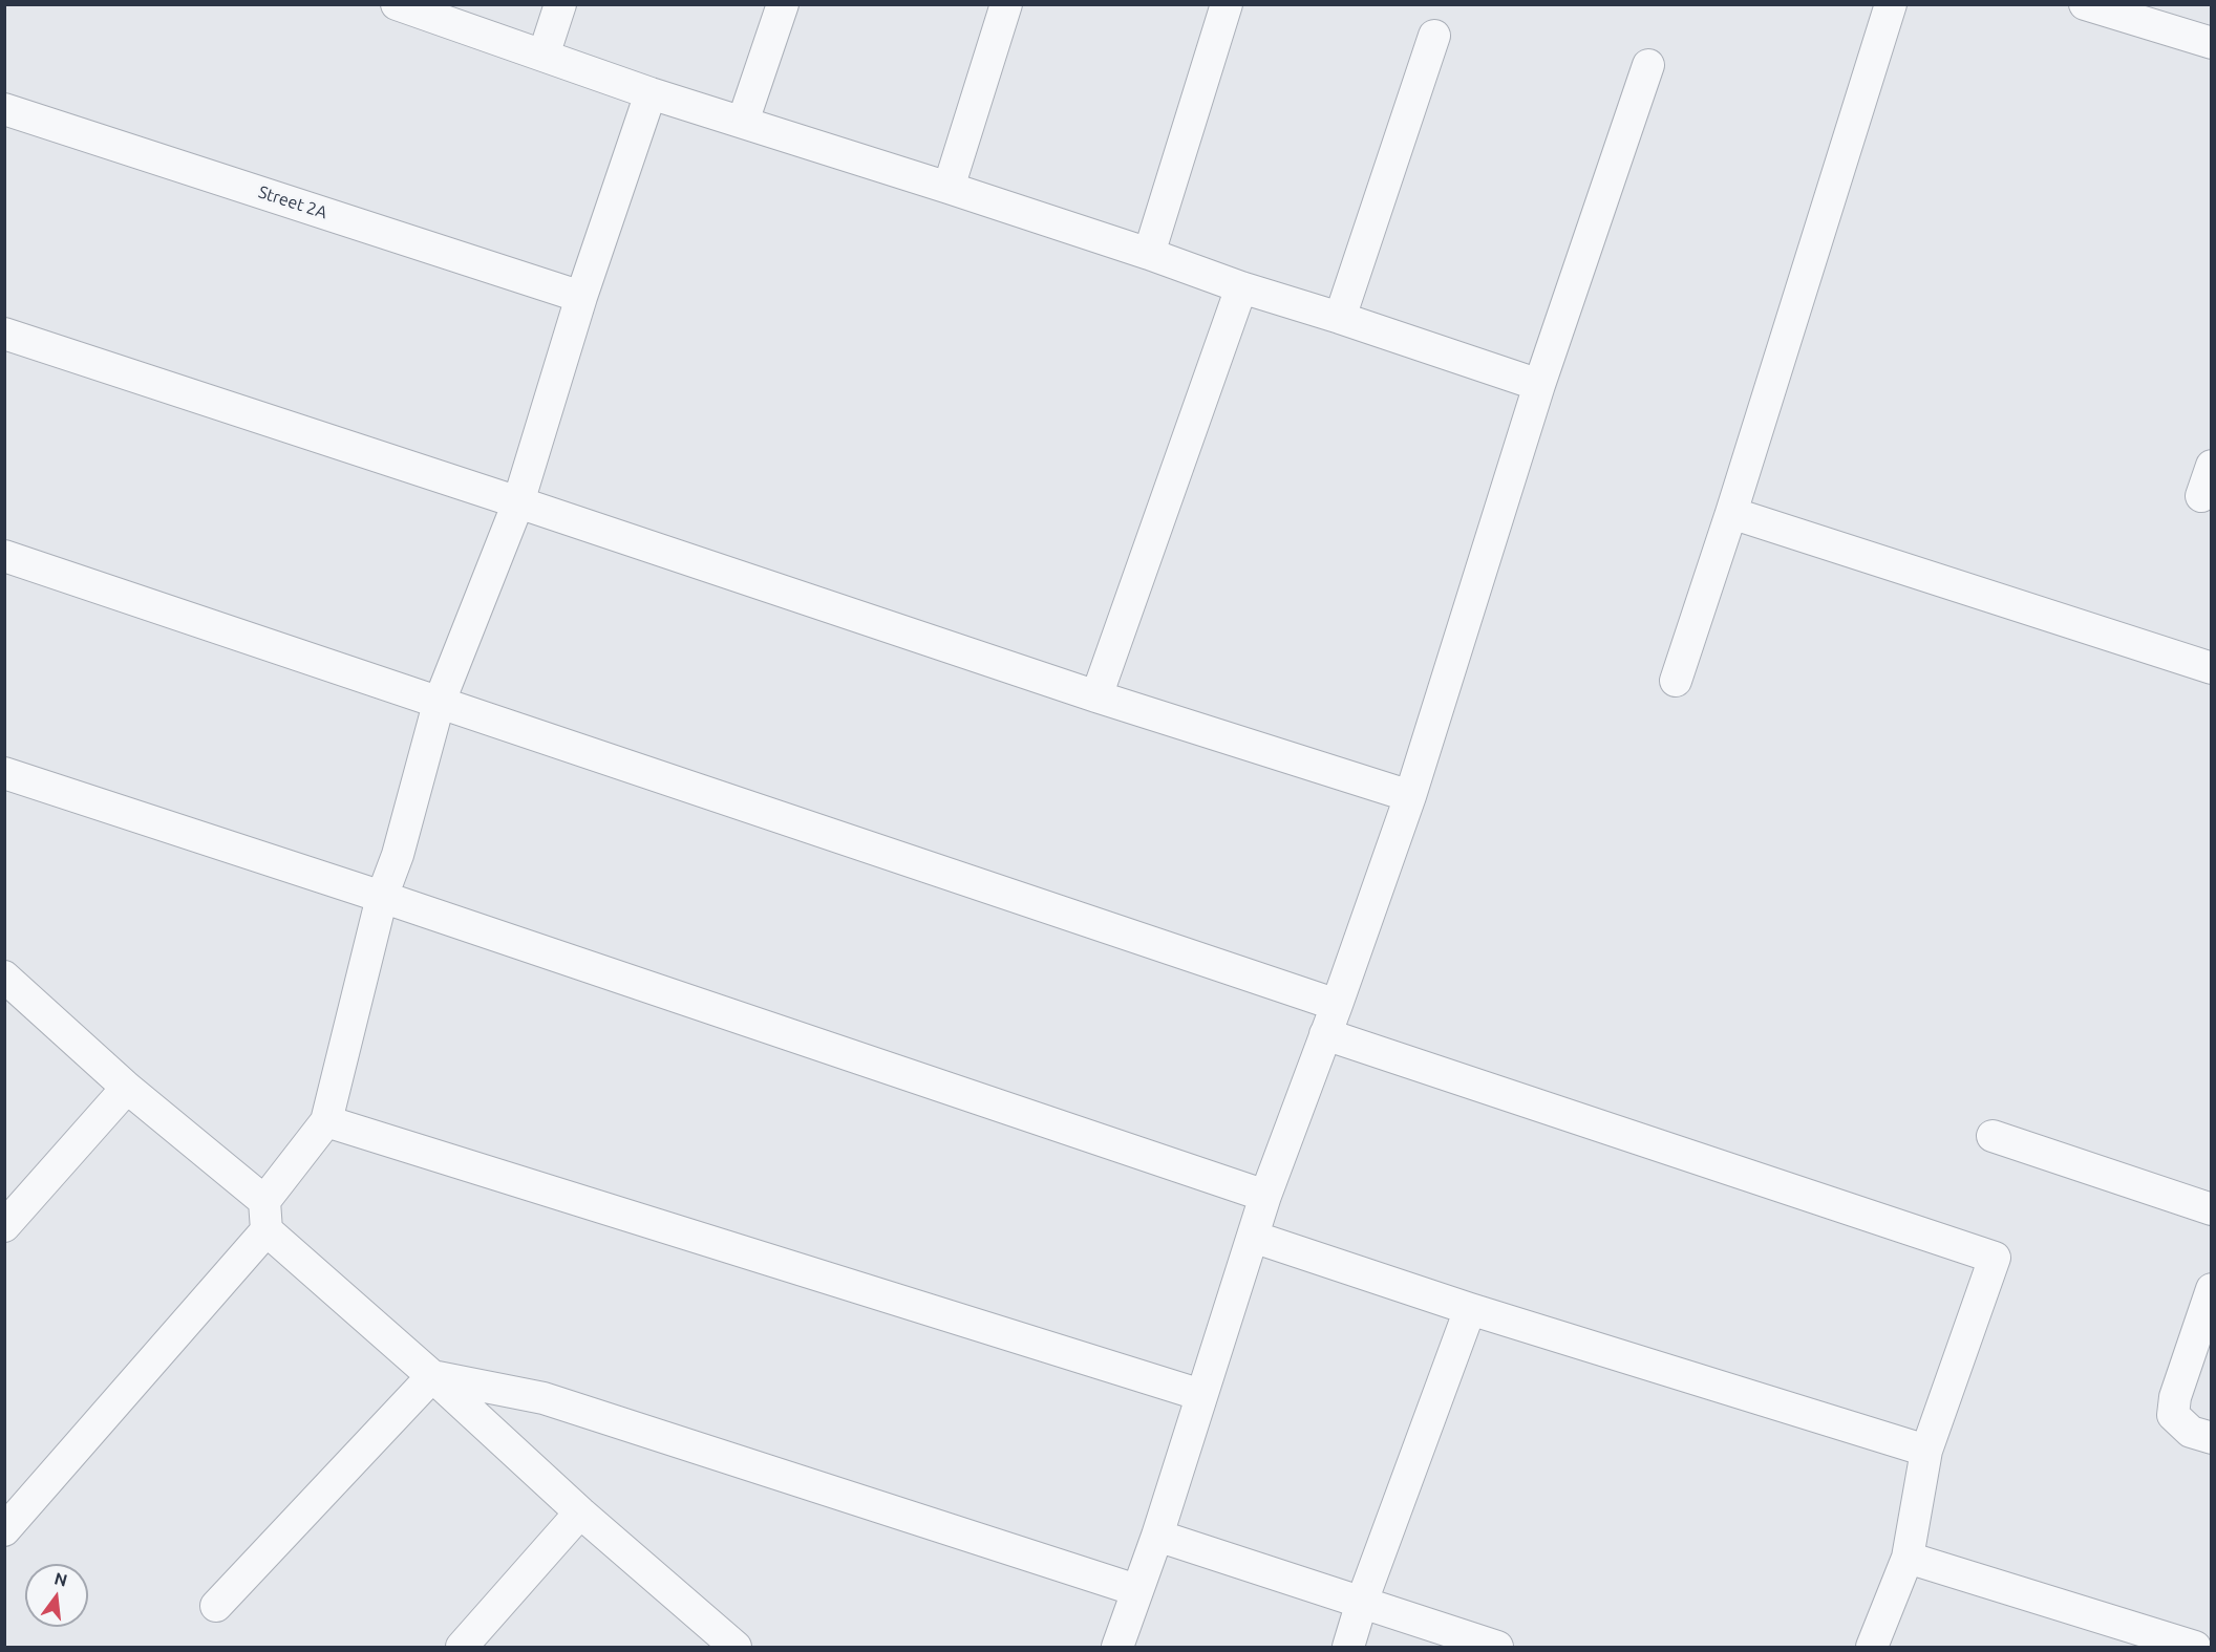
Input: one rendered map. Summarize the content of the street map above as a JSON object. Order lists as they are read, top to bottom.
{
  "streets": {
    "street": ["Street 2A"]
  },
  "north": "top"
}
